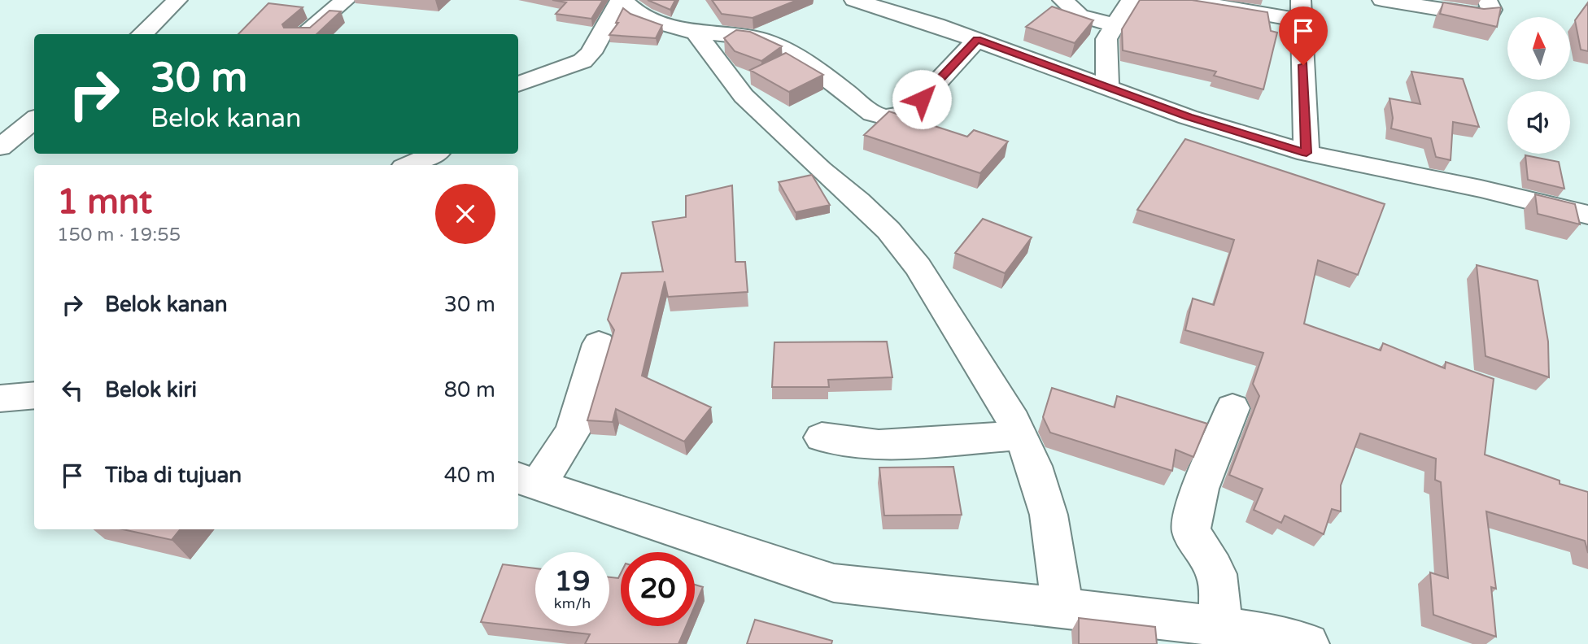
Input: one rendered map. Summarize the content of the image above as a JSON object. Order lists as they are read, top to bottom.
{
  "north": "top",
  "page": {
    "turn": ["30 m", "Belok kanan"],
    "heading": ["1 mnt", "150 m · 19:55"],
    "list": [
      {
        "name": "Belok kanan",
        "value": "30 m"
      },
      {
        "name": "Belok kiri",
        "value": "80 m"
      },
      {
        "name": "Tiba di tujuan",
        "value": "40 m"
      }
    ],
    "speed": "19 km/h",
    "limit": "20"
  }
}
